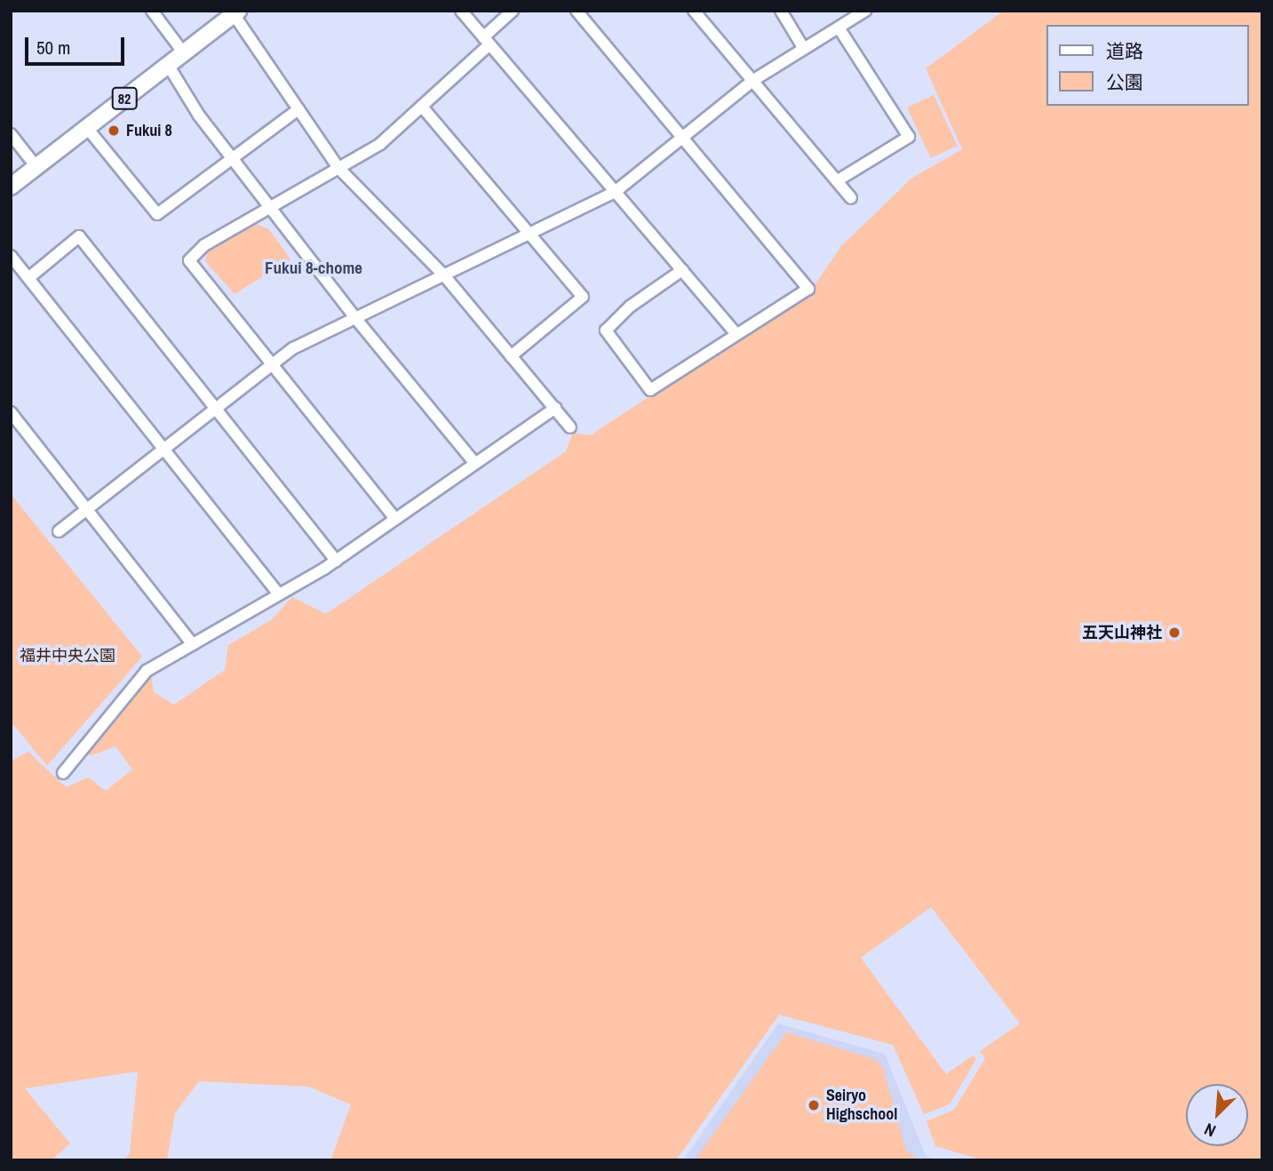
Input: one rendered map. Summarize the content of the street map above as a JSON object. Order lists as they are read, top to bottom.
{
  "streets": {
    "main road": ["82"]
  },
  "districts": ["Fukui 8-chome"],
  "parks": ["福井中央公園"],
  "places": ["Fukui 8", "五天山神社", "Seiryo Highschool"],
  "legend": ["道路", "公園"],
  "scale_bar": "50 m",
  "north": "bottom left"
}
